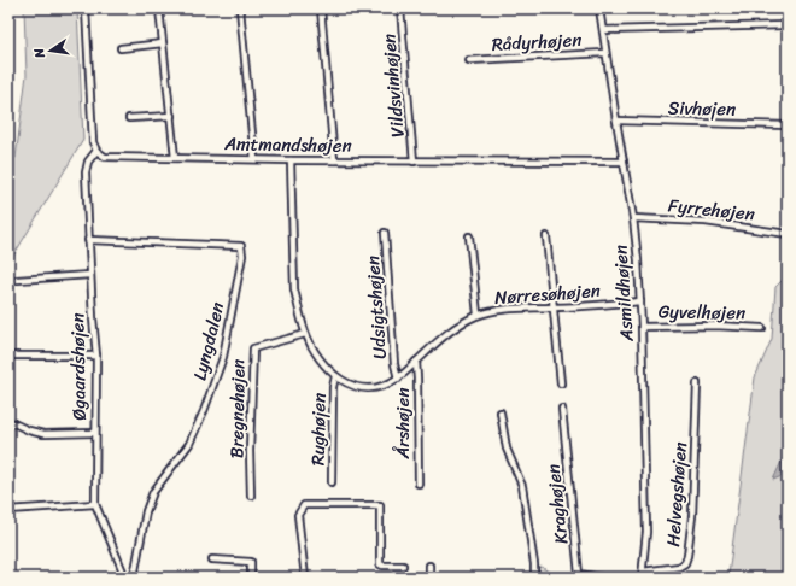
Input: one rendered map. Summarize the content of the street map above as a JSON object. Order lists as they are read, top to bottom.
{
  "streets": {
    "street": [
      "Rådyrhøjen",
      "Vildsvinhøjen",
      "Sivhøjen",
      "Amtmandshøjen",
      "Fyrrehøjen",
      "Asmildhøjen",
      "Nørresøhøjen",
      "Udsigtshøjen",
      "Gyvelhøjen",
      "Lyngdalen",
      "Øgaardshøjen",
      "Bregnehøjen",
      "Årshøjen",
      "Rughøjen",
      "Helvegshøjen",
      "Kraghøjen"
    ]
  },
  "crossings": [
    ["Rådyrhøjen", "Asmildhøjen"],
    ["Vildsvinhøjen", "Amtmandshøjen"],
    ["Sivhøjen", "Asmildhøjen"],
    ["Amtmandshøjen", "Asmildhøjen"],
    ["Amtmandshøjen", "Nørresøhøjen"],
    ["Amtmandshøjen", "Øgaardshøjen"],
    ["Fyrrehøjen", "Asmildhøjen"],
    ["Asmildhøjen", "Nørresøhøjen"],
    ["Asmildhøjen", "Gyvelhøjen"],
    ["Asmildhøjen", "Helvegshøjen"],
    ["Nørresøhøjen", "Udsigtshøjen"],
    ["Nørresøhøjen", "Bregnehøjen"],
    ["Nørresøhøjen", "Årshøjen"],
    ["Nørresøhøjen", "Rughøjen"],
    ["Lyngdalen", "Øgaardshøjen"]
  ],
  "north": "left"
}
